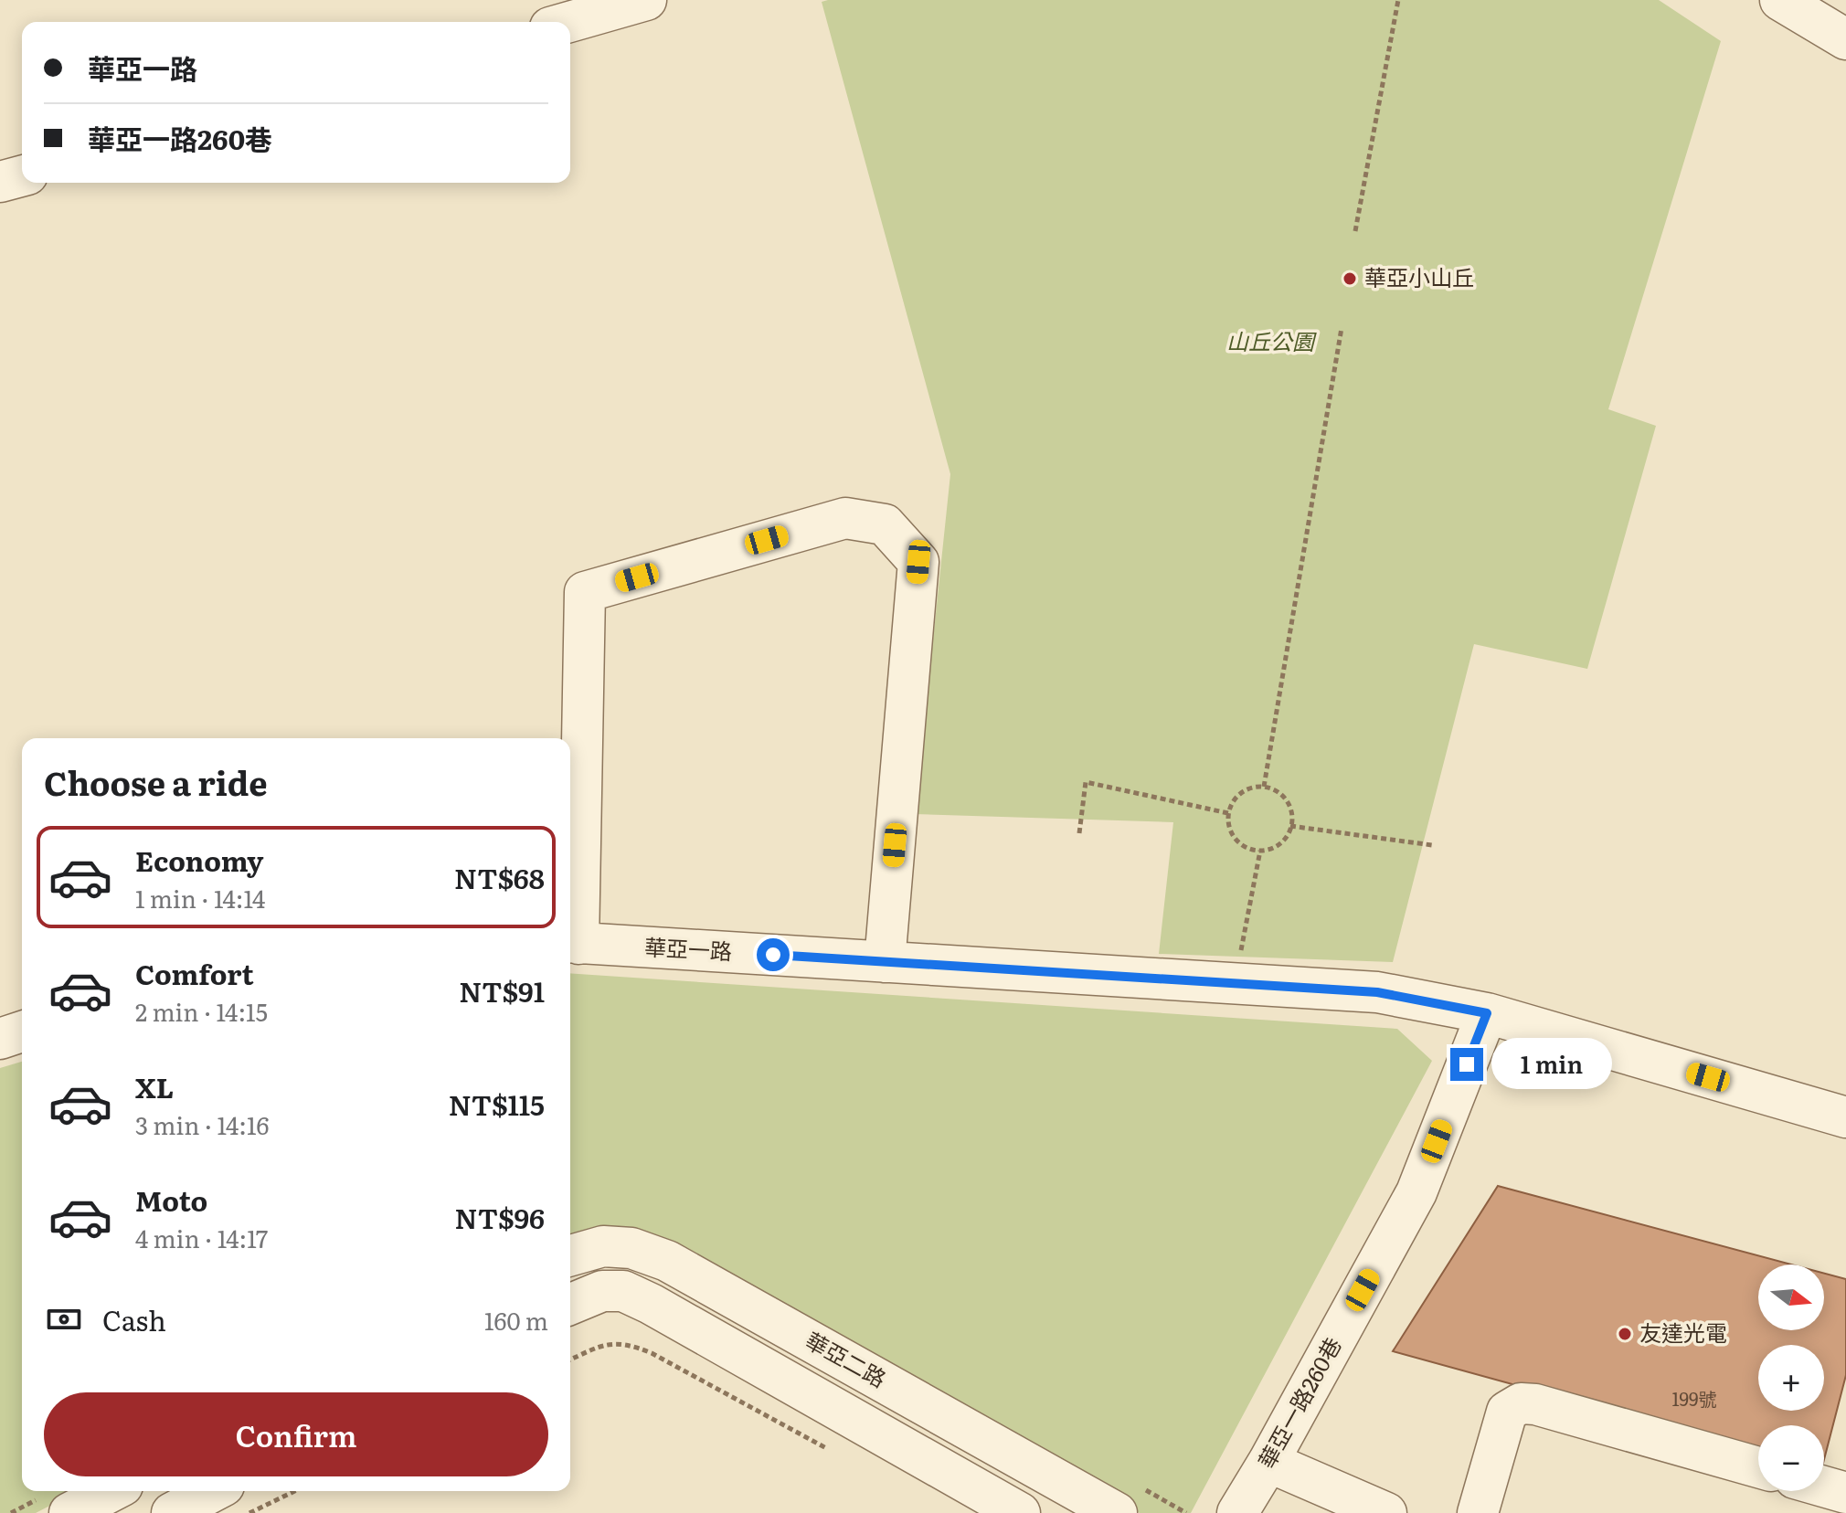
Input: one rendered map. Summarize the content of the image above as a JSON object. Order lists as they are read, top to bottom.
{
  "streets": {
    "street": ["華亞一路", "華亞二路", "華亞一路260巷"]
  },
  "crossings": [
    ["華亞一路", "華亞一路260巷"]
  ],
  "parks": ["山丘公園"],
  "places": ["華亞小山丘", "友達光電"],
  "house_numbers": ["199號"],
  "north": "right",
  "page": {
    "banner": ["華亞一路", "華亞一路260巷"],
    "heading": "Choose a ride",
    "list": [
      {
        "name": "Economy",
        "note": "1 min · 14:14",
        "value": "NT$68"
      },
      {
        "name": "Comfort",
        "note": "2 min · 14:15",
        "value": "NT$91"
      },
      {
        "name": "XL",
        "note": "3 min · 14:16",
        "value": "NT$115"
      },
      {
        "name": "Moto",
        "note": "4 min · 14:17",
        "value": "NT$96"
      }
    ],
    "bubble": "1 min",
    "map_buttons": ["+", "−"],
    "pay": ["Cash", "160 m"],
    "buttons": "Confirm"
  }
}
